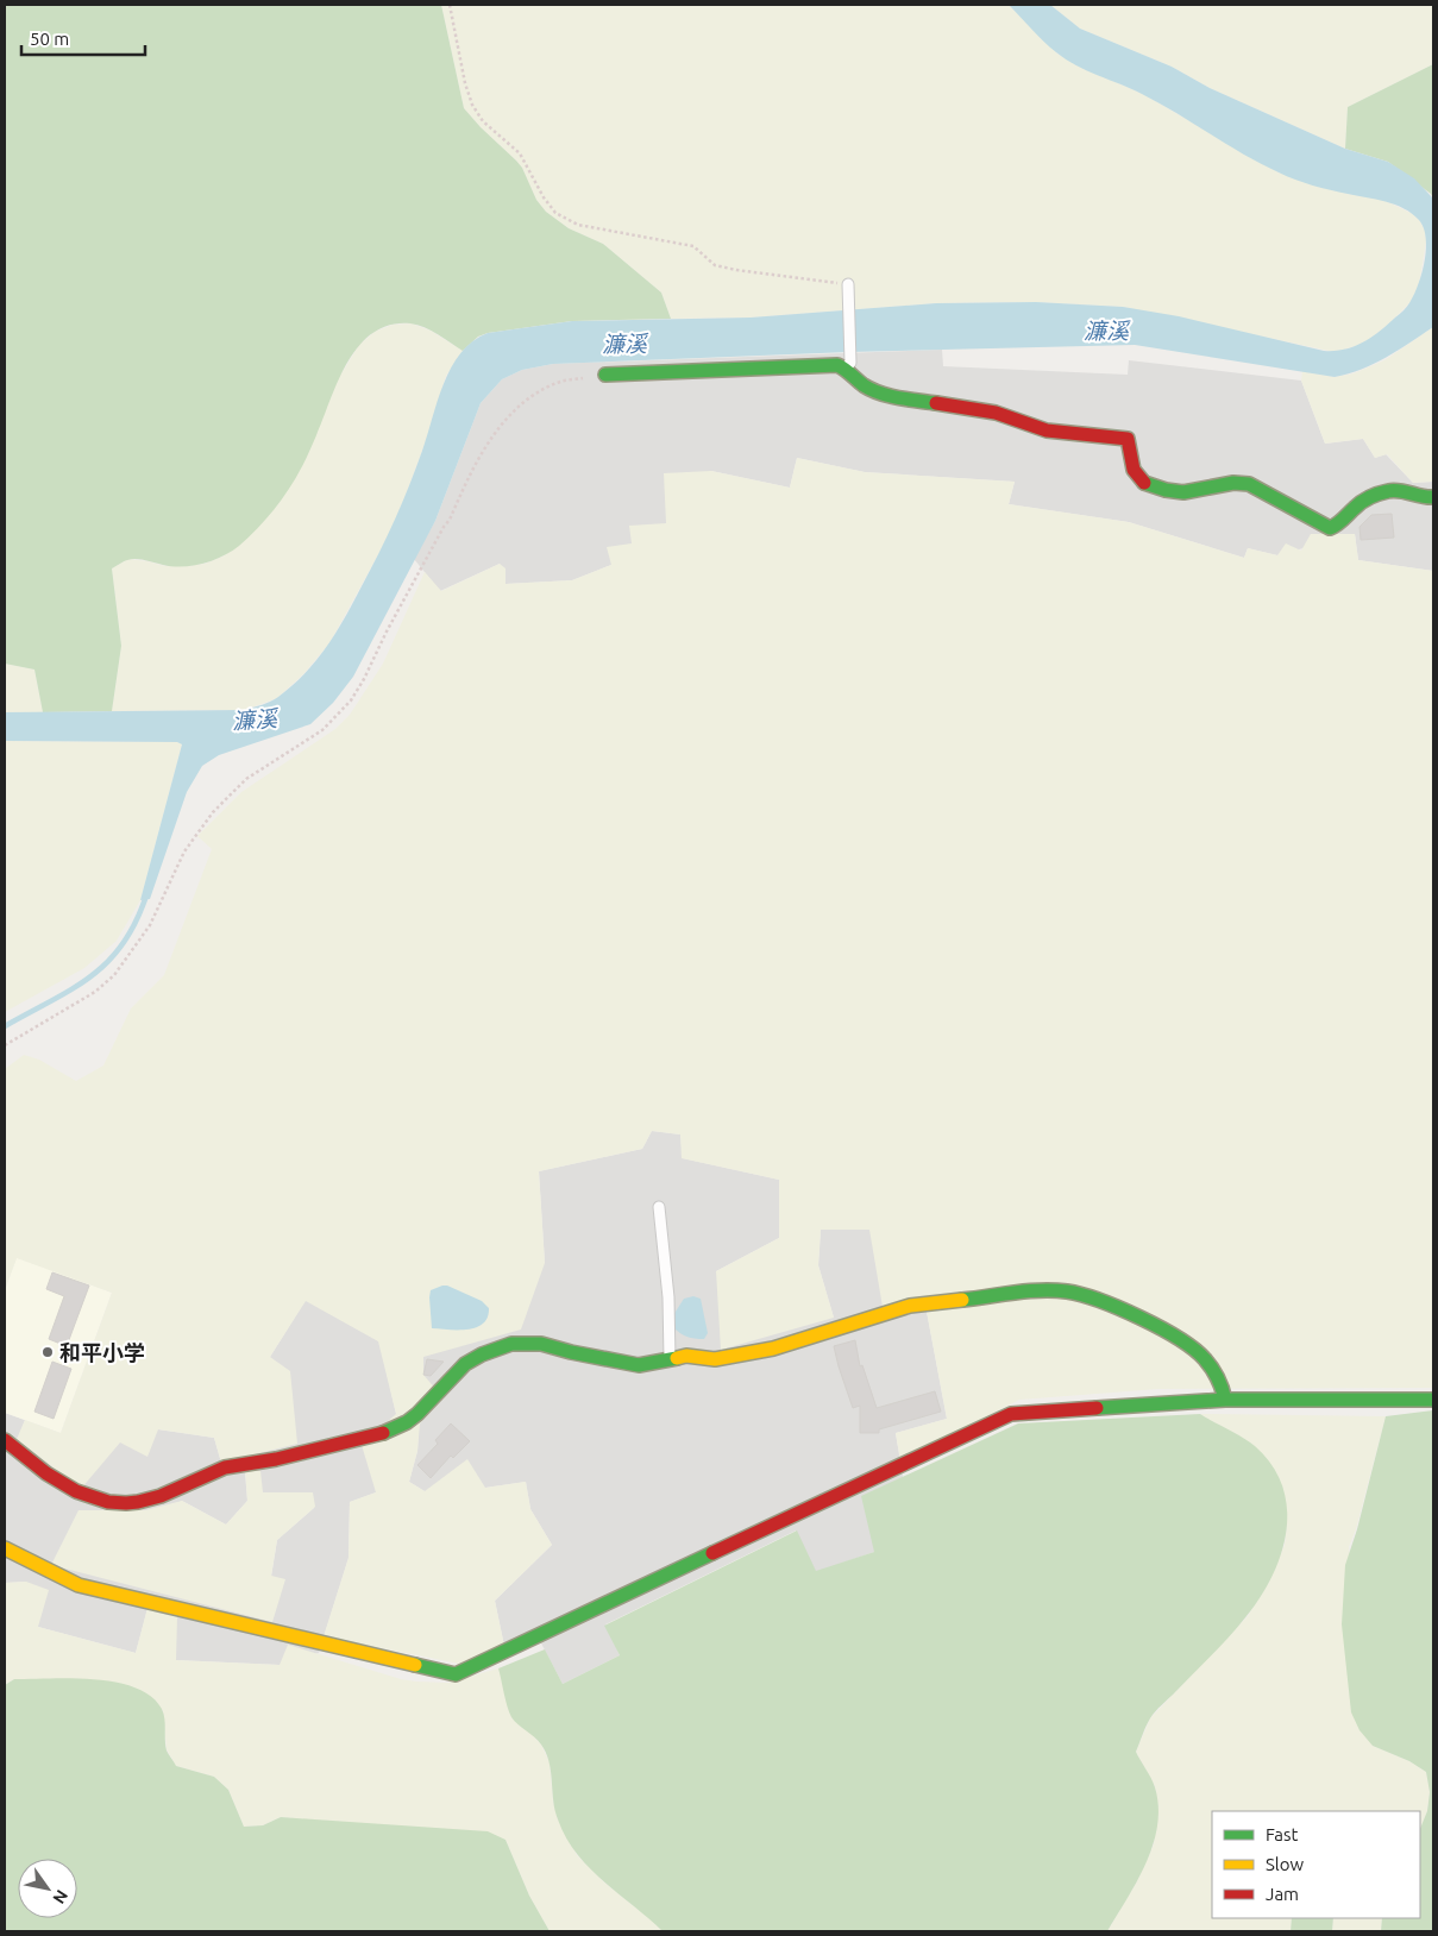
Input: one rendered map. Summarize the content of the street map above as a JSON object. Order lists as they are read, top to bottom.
{
  "water": ["濂溪"],
  "places": ["和平小学"],
  "legend": ["Fast", "Slow", "Jam"],
  "scale_bar": "50 m",
  "north": "bottom right"
}
